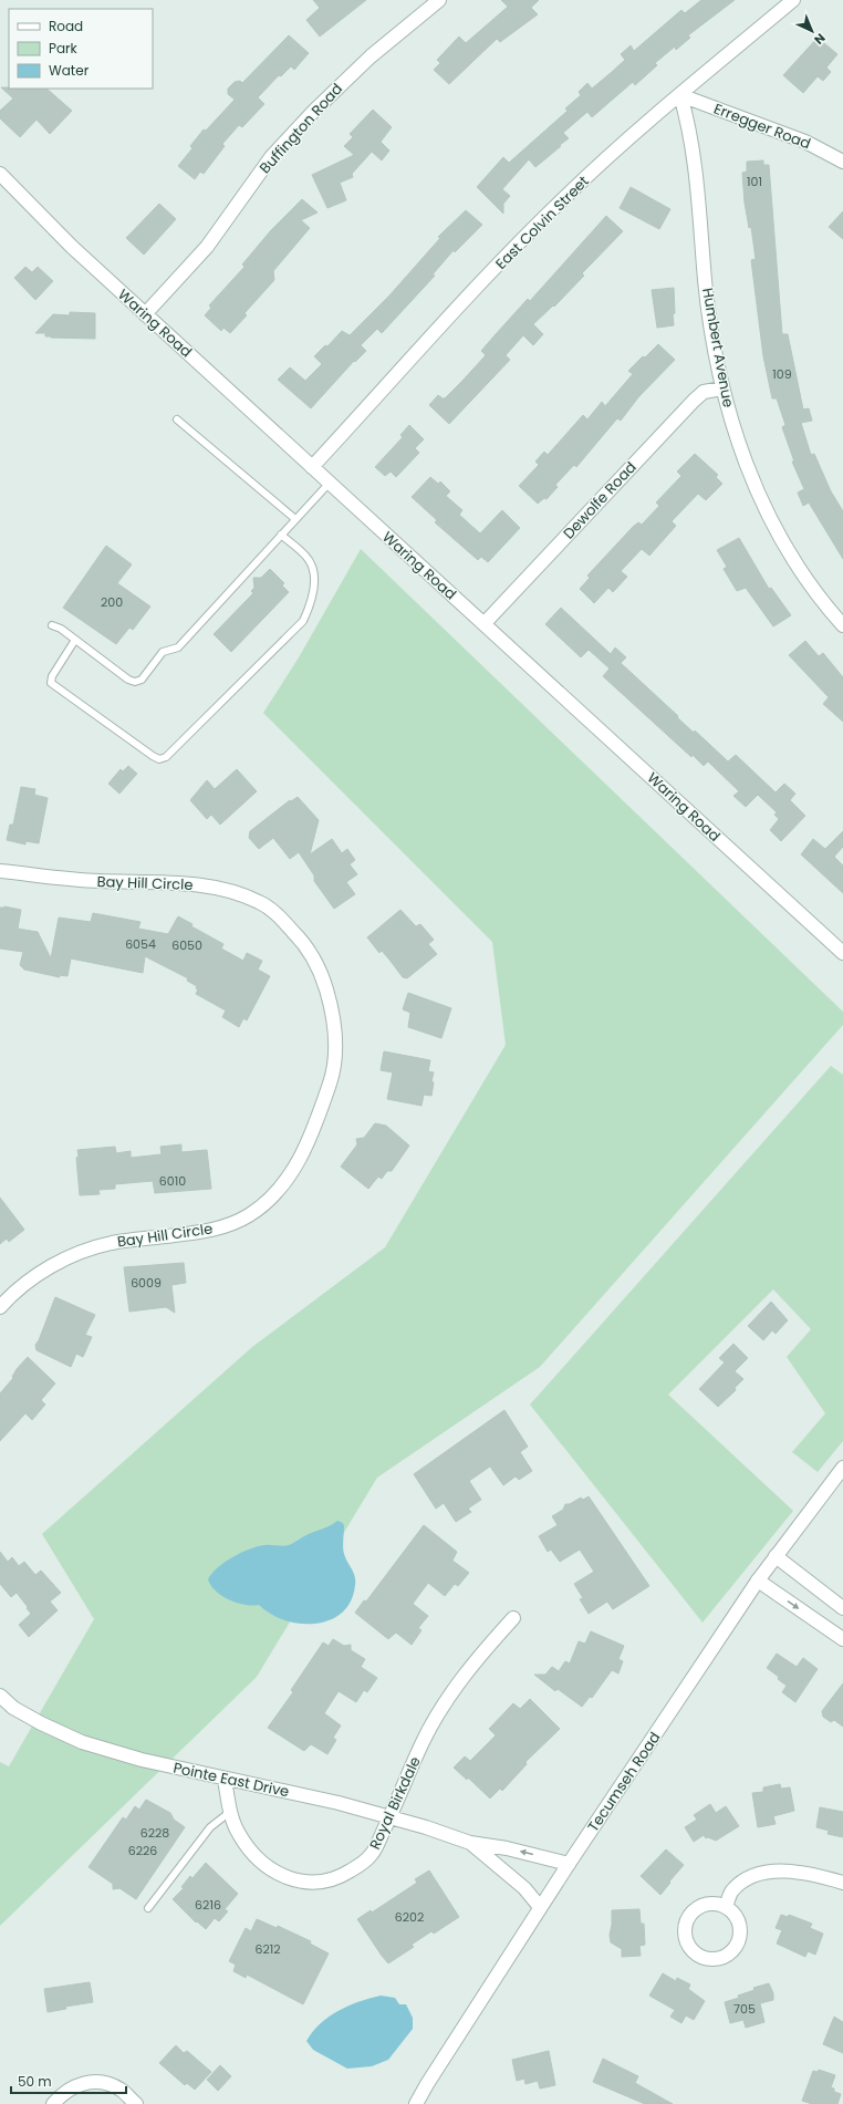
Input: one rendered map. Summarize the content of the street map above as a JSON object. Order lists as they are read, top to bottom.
{
  "streets": {
    "street": [
      "Erregger Road",
      "Buffington Road",
      "East Colvin Street",
      "Waring Road",
      "Humbert Avenue",
      "Dewolfe Road",
      "Bay Hill Circle",
      "Pointe East Drive",
      "Tecumseh Road",
      "Royal Birkdale"
    ]
  },
  "crossings": [
    ["Erregger Road", "East Colvin Street"],
    ["Erregger Road", "Humbert Avenue"],
    ["Buffington Road", "Waring Road"],
    ["East Colvin Street", "Waring Road"],
    ["East Colvin Street", "Humbert Avenue"],
    ["Waring Road", "Dewolfe Road"],
    ["Humbert Avenue", "Dewolfe Road"],
    ["Pointe East Drive", "Tecumseh Road"],
    ["Pointe East Drive", "Royal Birkdale"]
  ],
  "house_numbers": [
    "101",
    "109",
    "200",
    "6054",
    "6050",
    "6010",
    "6009",
    "6228",
    "6226",
    "6216",
    "6202",
    "6212",
    "705"
  ],
  "legend": ["Road", "Park", "Water"],
  "scale_bar": "50 m",
  "north": "bottom right"
}
